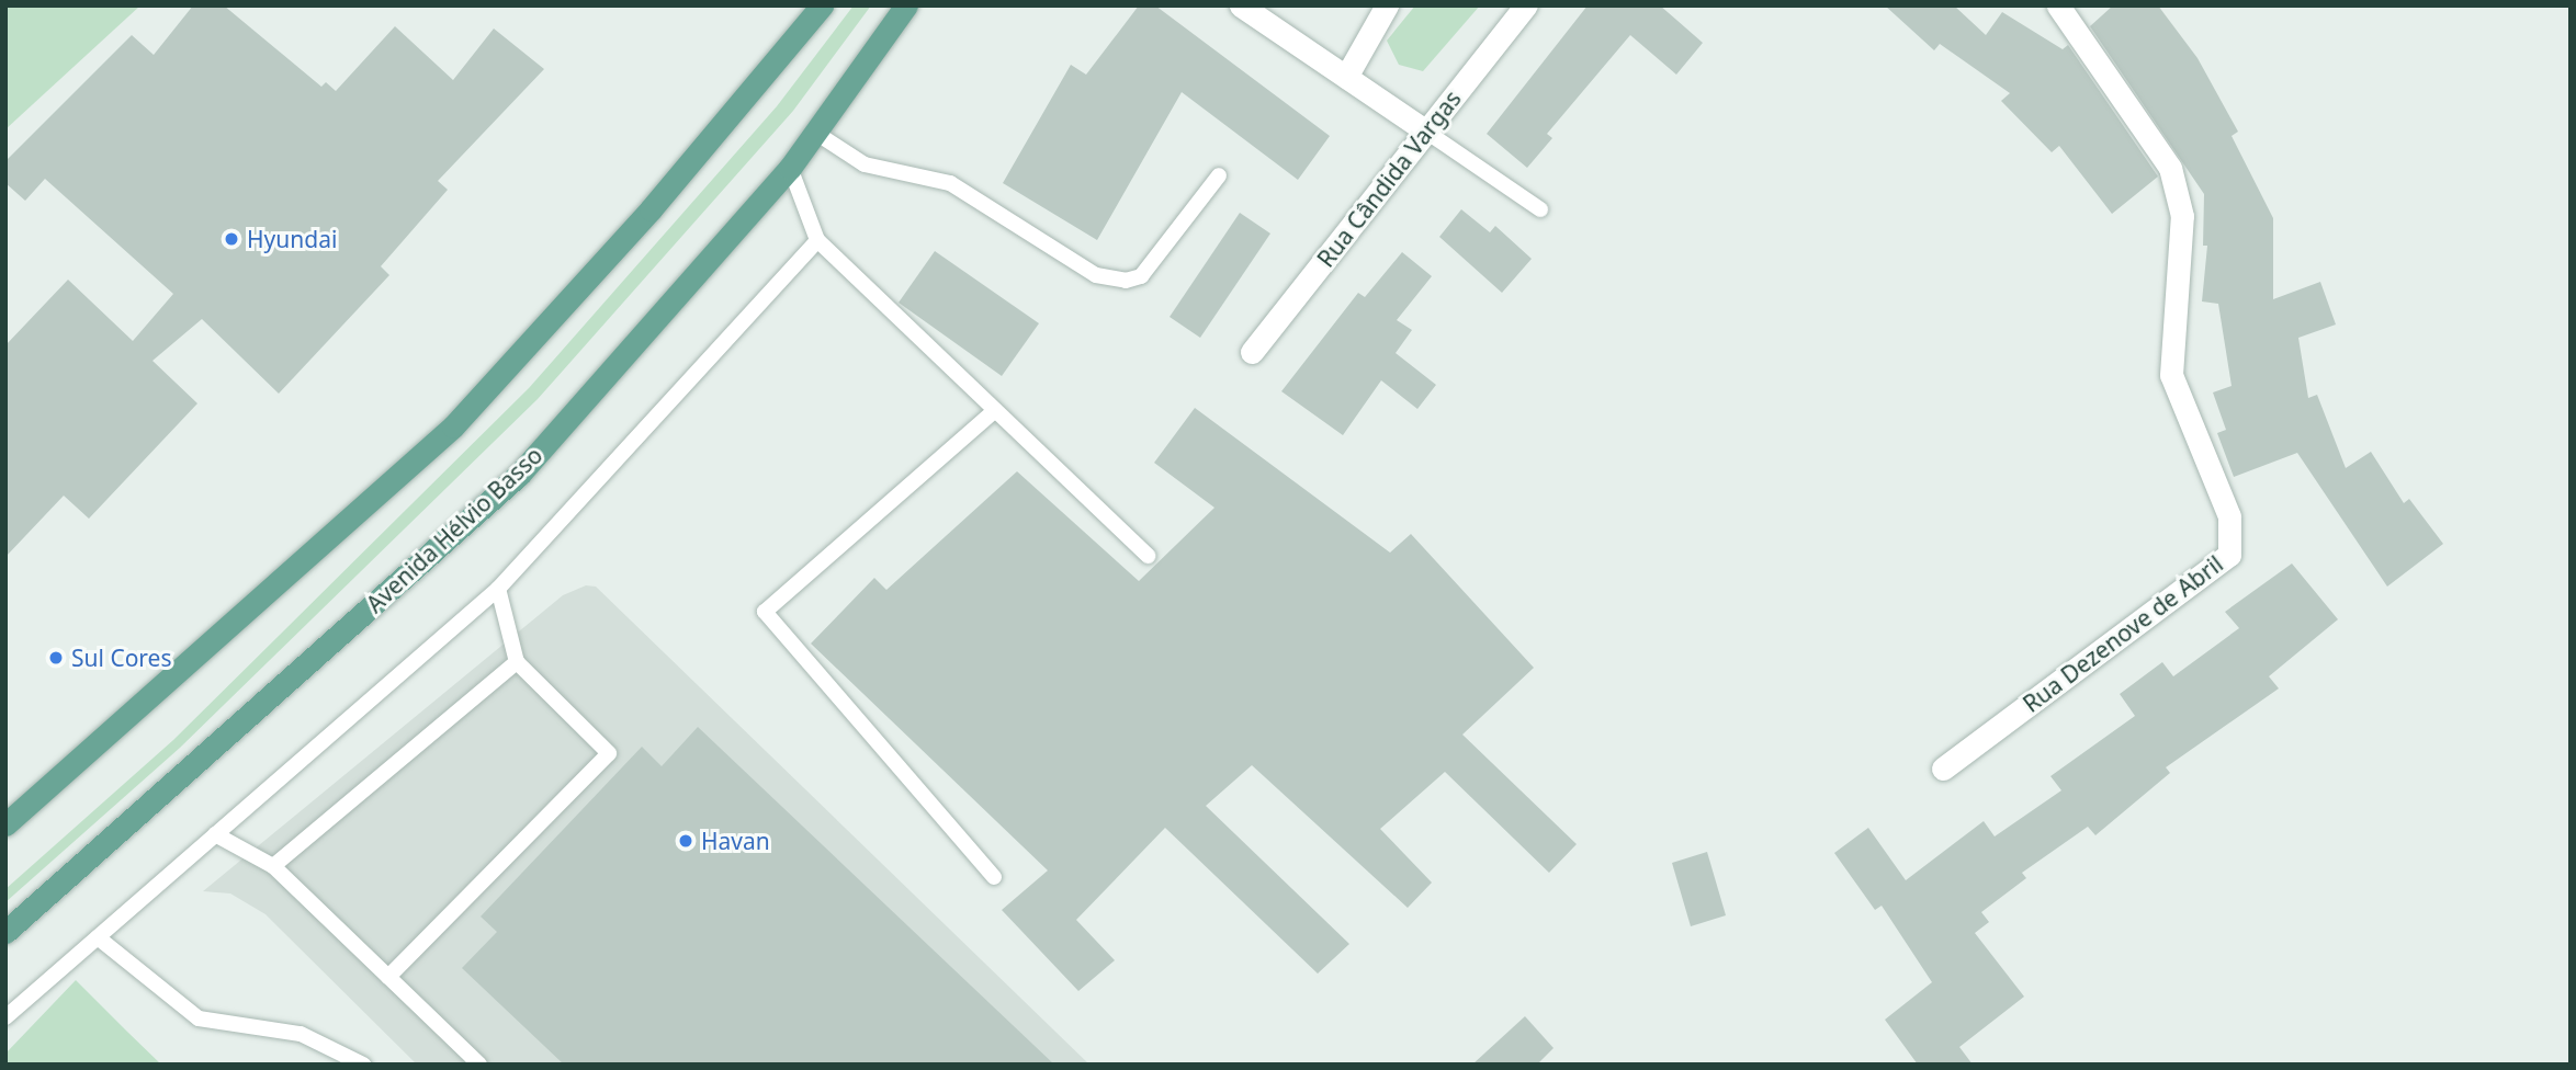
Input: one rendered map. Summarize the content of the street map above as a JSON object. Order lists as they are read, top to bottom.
{
  "streets": {
    "main road": ["Avenida Hélvio Basso"],
    "street": ["Rua Cândida Vargas", "Rua Dezenove de Abril"]
  },
  "places": ["Hyundai", "Sul Cores", "Havan"]
}
